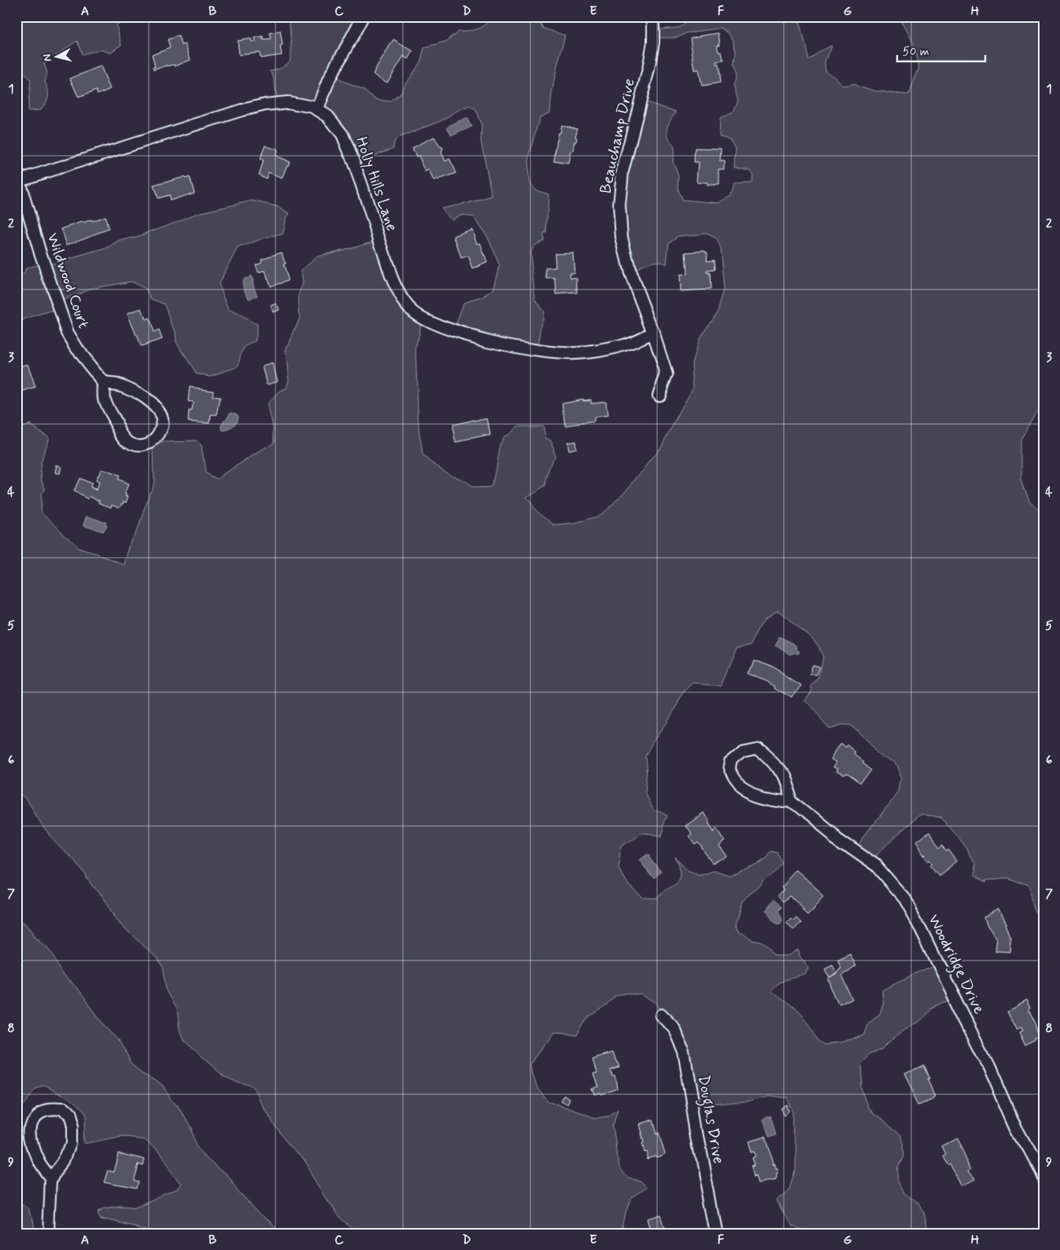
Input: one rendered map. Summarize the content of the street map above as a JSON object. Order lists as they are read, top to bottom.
{
  "streets": {
    "street": [
      "Beauchamp Drive",
      "Holly Hills Lane",
      "Wildwood Court",
      "Woodridge Drive",
      "Douglas Drive"
    ]
  },
  "crossings": [
    ["Beauchamp Drive", "Holly Hills Lane"],
    ["Holly Hills Lane", "Wildwood Court"]
  ],
  "scale_bar": "50 m",
  "north": "left",
  "grid": {
    "columns": [
      "A",
      "B",
      "C",
      "D",
      "E",
      "F",
      "G",
      "H"
    ],
    "rows": [
      "1",
      "2",
      "3",
      "4",
      "5",
      "6",
      "7",
      "8",
      "9"
    ]
  }
}
